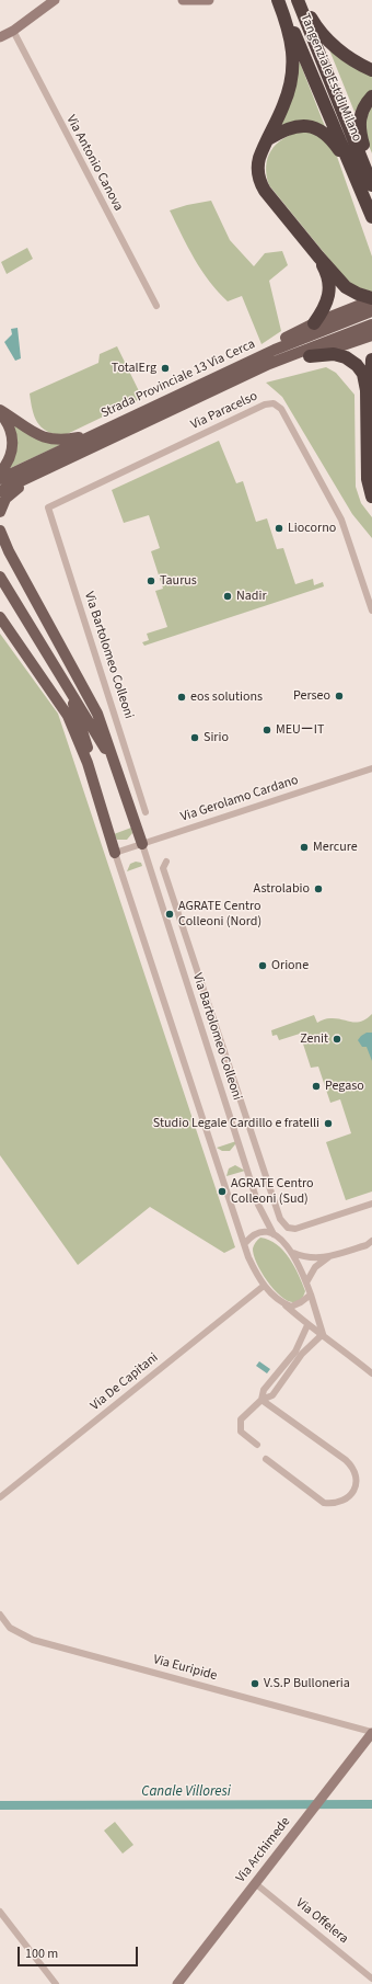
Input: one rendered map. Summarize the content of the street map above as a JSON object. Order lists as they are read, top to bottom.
{
  "streets": {
    "highway": ["Tangenziale Est di Milano"],
    "main road": ["Strada Provinciale 13 Via Cerca"],
    "street": [
      "Via Antonio Canova",
      "Via Paracelso",
      "Via Bartolomeo Colleoni",
      "Via Gerolamo Cardano",
      "Via De Capitani",
      "Via Euripide",
      "Via Archimede",
      "Via Offelera"
    ]
  },
  "crossings": [
    ["Via Paracelso", "Via Bartolomeo Colleoni"],
    ["Via Bartolomeo Colleoni", "Via Gerolamo Cardano"],
    ["Via Euripide", "Via Archimede"],
    ["Via Archimede", "Via Offelera"]
  ],
  "water": ["Canale Villoresi"],
  "places": [
    "TotalErg",
    "Liocorno",
    "Taurus",
    "Nadir",
    "Perseo",
    "eos solutions",
    "MEUーIT",
    "Sirio",
    "Mercure",
    "Astrolabio",
    "AGRATE Centro Colleoni (Nord)",
    "Orione",
    "Zenit",
    "Pegaso",
    "Studio Legale Cardillo e fratelli",
    "AGRATE Centro Colleoni (Sud)",
    "V.S.P Bulloneria"
  ],
  "scale_bar": "100 m"
}
